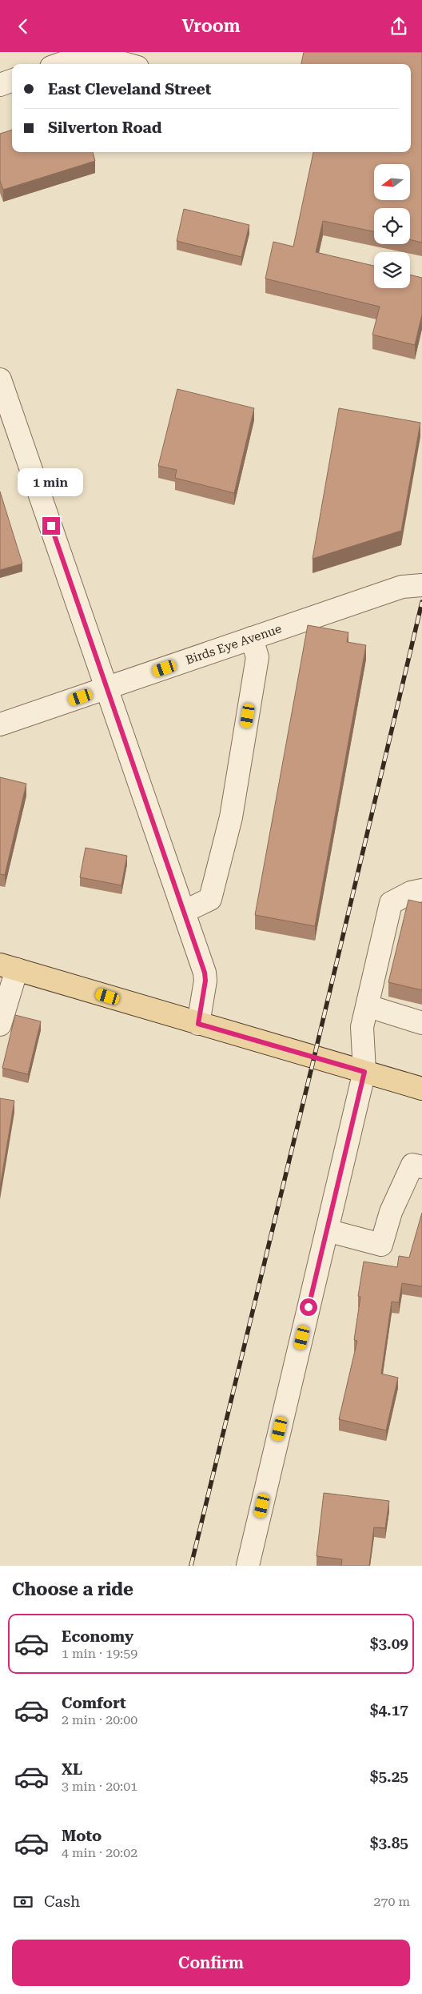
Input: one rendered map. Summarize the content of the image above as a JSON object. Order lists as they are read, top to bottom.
{
  "streets": {
    "street": ["Birds Eye Avenue"]
  },
  "north": "left",
  "page": {
    "header": "Vroom",
    "banner": ["East Cleveland Street", "Silverton Road"],
    "bubble": "1 min",
    "heading": "Choose a ride",
    "list": [
      {
        "name": "Economy",
        "note": "1 min · 19:59",
        "value": "$3.09"
      },
      {
        "name": "Comfort",
        "note": "2 min · 20:00",
        "value": "$4.17"
      },
      {
        "name": "XL",
        "note": "3 min · 20:01",
        "value": "$5.25"
      },
      {
        "name": "Moto",
        "note": "4 min · 20:02",
        "value": "$3.85"
      }
    ],
    "pay": ["Cash", "270 m"],
    "buttons": "Confirm"
  }
}
